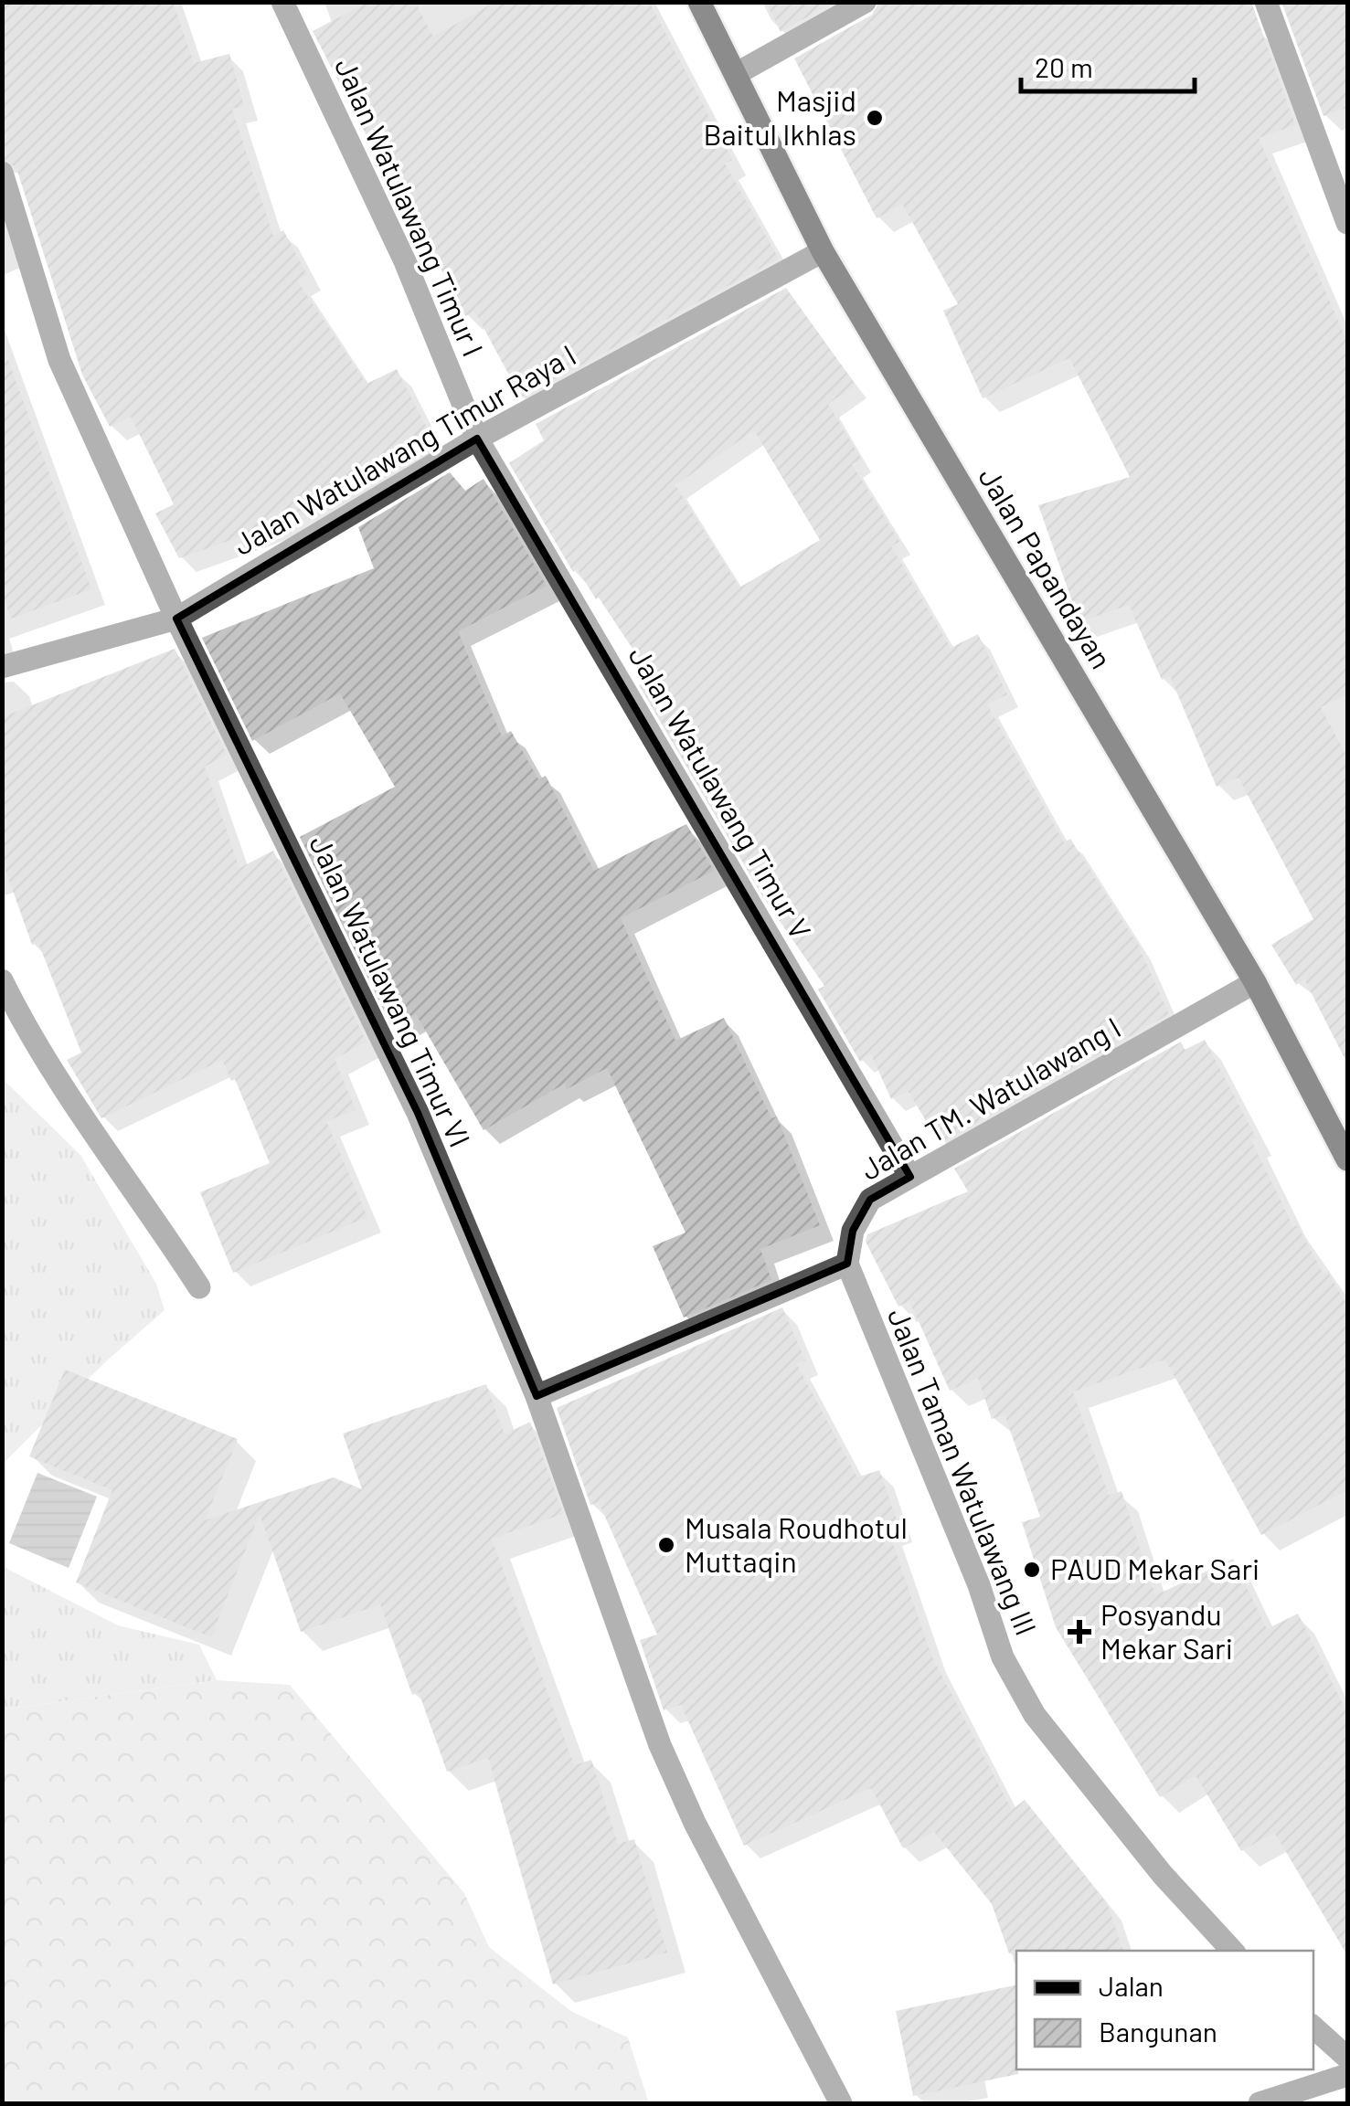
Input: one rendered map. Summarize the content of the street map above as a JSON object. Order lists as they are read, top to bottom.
{
  "streets": {
    "main road": ["Jalan Papandayan"],
    "street": [
      "Jalan Watulawang Timur I",
      "Jalan Watulawang Timur Raya I",
      "Jalan Watulawang Timur V",
      "Jalan Watulawang Timur VI",
      "Jalan TM. Watulawang I",
      "Jalan Taman Watulawang III"
    ]
  },
  "crossings": [
    ["Jalan Watulawang Timur I", "Jalan Watulawang Timur Raya I"],
    ["Jalan Watulawang Timur I", "Jalan Watulawang Timur V"],
    ["Jalan Watulawang Timur Raya I", "Jalan Papandayan"],
    ["Jalan Watulawang Timur Raya I", "Jalan Watulawang Timur V"],
    ["Jalan Watulawang Timur Raya I", "Jalan Watulawang Timur VI"],
    ["Jalan Papandayan", "Jalan TM. Watulawang I"],
    ["Jalan Watulawang Timur V", "Jalan TM. Watulawang I"],
    ["Jalan TM. Watulawang I", "Jalan Taman Watulawang III"]
  ],
  "places": {
    "other": ["Masjid Baitul Ikhlas", "Musala Roudhotul Muttaqin", "PAUD Mekar Sari"],
    "health": ["Posyandu Mekar Sari"]
  },
  "legend": ["Jalan", "Bangunan"],
  "scale_bar": "20 m"
}
